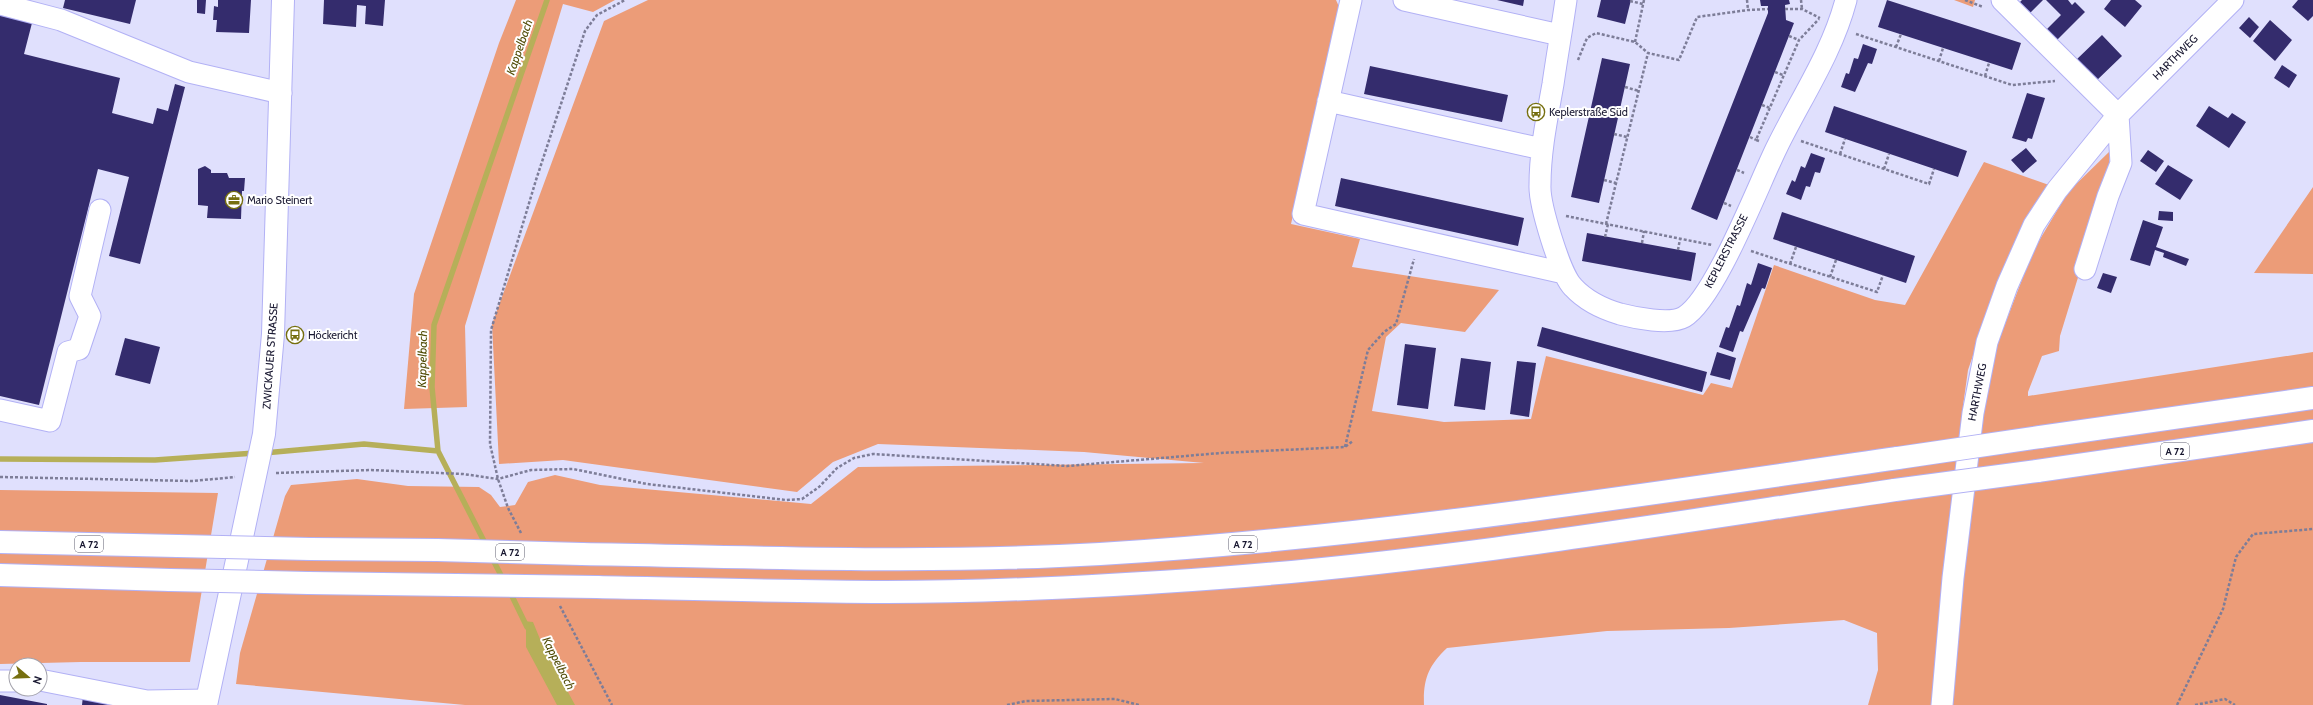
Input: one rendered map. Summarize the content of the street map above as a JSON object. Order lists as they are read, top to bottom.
{
  "streets": {
    "main road": ["ZWICKAUER STRASSE", "A 72"],
    "street": ["HARTHWEG", "KEPLERSTRASSE"]
  },
  "water": ["Kappelbach"],
  "places": {
    "bus stop": ["Keplerstraße Süd", "Höckericht"],
    "office": ["Mario Steinert"]
  },
  "north": "right"
}
